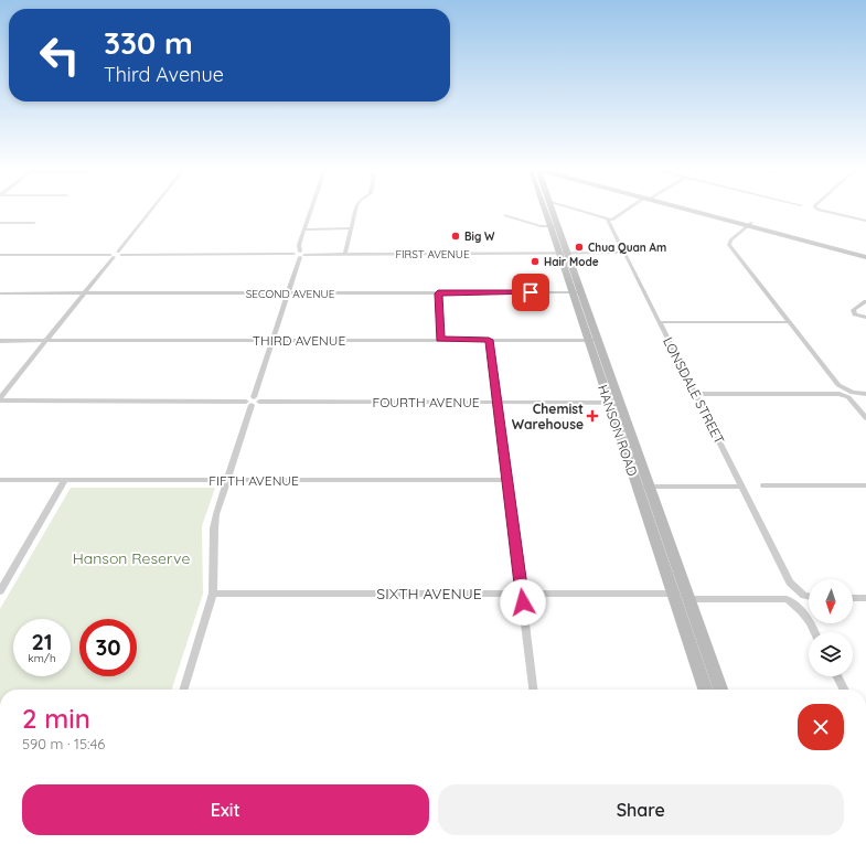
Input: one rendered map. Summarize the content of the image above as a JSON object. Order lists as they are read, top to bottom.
{
  "streets": {
    "main road": ["HANSON ROAD"],
    "street": [
      "FIRST AVENUE",
      "SECOND AVENUE",
      "THIRD AVENUE",
      "LONSDALE STREET",
      "FOURTH AVENUE",
      "FIFTH AVENUE",
      "SIXTH AVENUE"
    ]
  },
  "crossings": [
    ["FIRST AVENUE", "LONSDALE STREET"],
    ["FIRST AVENUE", "HANSON ROAD"],
    ["SECOND AVENUE", "HANSON ROAD"],
    ["THIRD AVENUE", "HANSON ROAD"],
    ["FOURTH AVENUE", "HANSON ROAD"],
    ["HANSON ROAD", "SIXTH AVENUE"]
  ],
  "parks": ["Hanson Reserve"],
  "places": {
    "other": ["Big W", "Chua Quan Am", "Hair Mode"],
    "health": ["Chemist Warehouse"]
  },
  "north": "bottom",
  "page": {
    "turn": ["330 m", "Third Avenue"],
    "speed": "21 km/h",
    "limit": "30",
    "heading": ["2 min", "590 m · 15:46"],
    "buttons": ["Exit", "Share"]
  }
}
